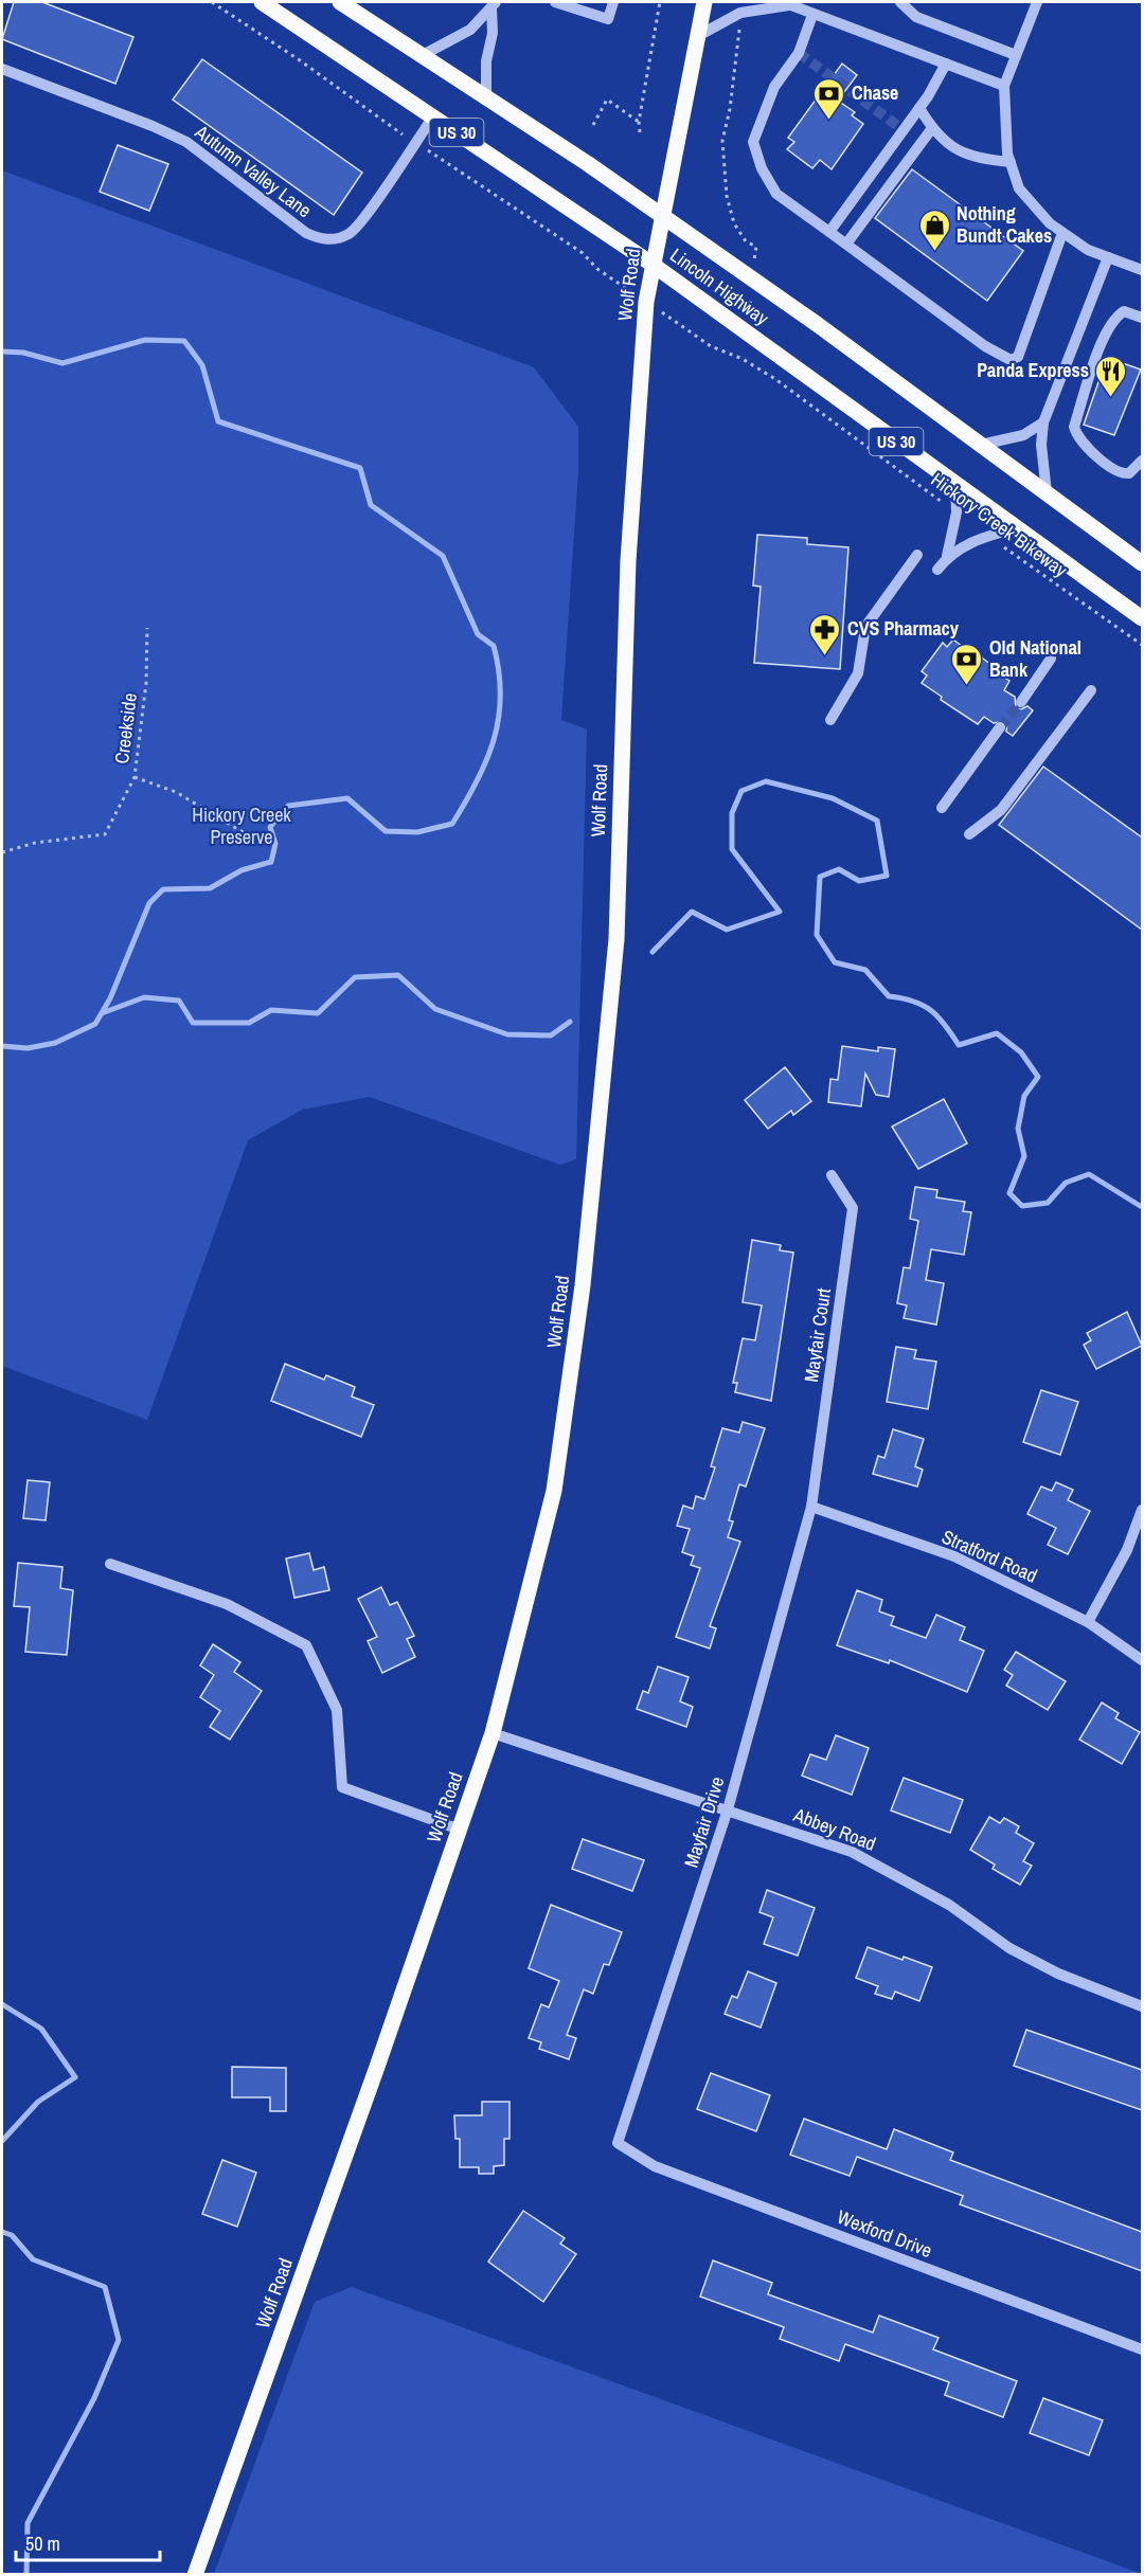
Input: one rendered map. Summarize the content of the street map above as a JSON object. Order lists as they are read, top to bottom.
{
  "streets": {
    "main road": ["US 30", "Wolf Road", "Lincoln Highway"],
    "street": [
      "Autumn Valley Lane",
      "Mayfair Court",
      "Stratford Road",
      "Mayfair Drive",
      "Abbey Road",
      "Wexford Drive"
    ],
    "path": ["Hickory Creek Bikeway", "Creekside"]
  },
  "crossings": [
    ["Autumn Valley Lane", "Lincoln Highway"],
    ["Wolf Road", "Lincoln Highway"],
    ["Wolf Road", "Abbey Road"],
    ["Mayfair Court", "Stratford Road"],
    ["Mayfair Court", "Mayfair Drive"],
    ["Stratford Road", "Mayfair Drive"],
    ["Mayfair Drive", "Abbey Road"],
    ["Mayfair Drive", "Wexford Drive"]
  ],
  "parks": ["Hickory Creek Preserve"],
  "places": {
    "bank": ["Chase", "Old National Bank"],
    "shop": ["Nothing Bundt Cakes"],
    "restaurant": ["Panda Express"],
    "pharmacy": ["CVS Pharmacy"]
  },
  "scale_bar": "50 m"
}
